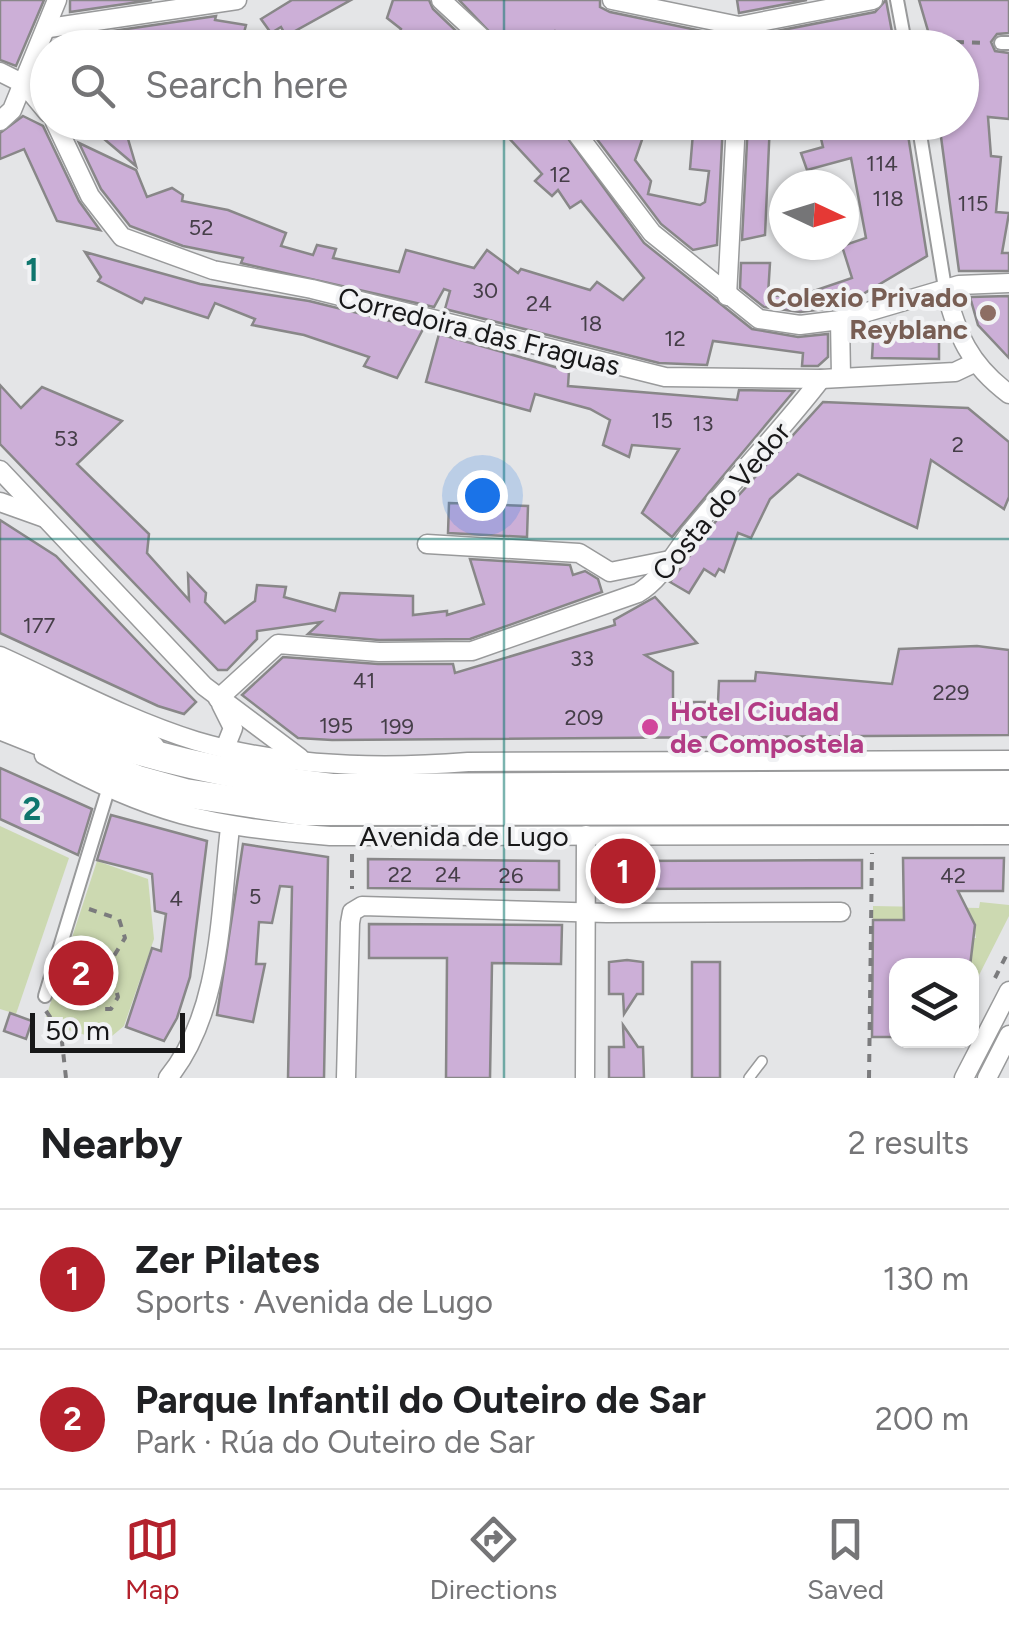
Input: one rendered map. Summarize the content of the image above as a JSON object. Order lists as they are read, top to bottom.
{
  "streets": {
    "main road": ["Avenida de Lugo"],
    "street": ["Corredoira das Fraguas", "Costa do Vedor"]
  },
  "crossings": [
    ["Corredoira das Fraguas", "Costa do Vedor"]
  ],
  "places": ["Colexio Privado Reyblanc", "Hotel Ciudad de Compostela"],
  "house_numbers": [
    "114",
    "12",
    "118",
    "115",
    "52",
    "30",
    "24",
    "18",
    "12",
    "15",
    "13",
    "53",
    "2",
    "177",
    "33",
    "41",
    "229",
    "209",
    "195",
    "199",
    "22",
    "24",
    "26",
    "42",
    "5",
    "4"
  ],
  "scale_bar": "50 m",
  "north": "right",
  "page": {
    "search": "Search here",
    "pins": ["1", "2"],
    "scale": "50 m",
    "heading": ["Nearby", "2 results"],
    "list": [
      {
        "mark": "1",
        "name": "Zer Pilates",
        "note": "Sports · Avenida de Lugo",
        "value": "130 m"
      },
      {
        "mark": "2",
        "name": "Parque Infantil do Outeiro de Sar",
        "note": "Park · Rúa do Outeiro de Sar",
        "value": "200 m"
      }
    ],
    "nav": ["Map", "Directions", "Saved"]
  },
  "grid": {
    "rows": ["1", "2"]
  }
}
